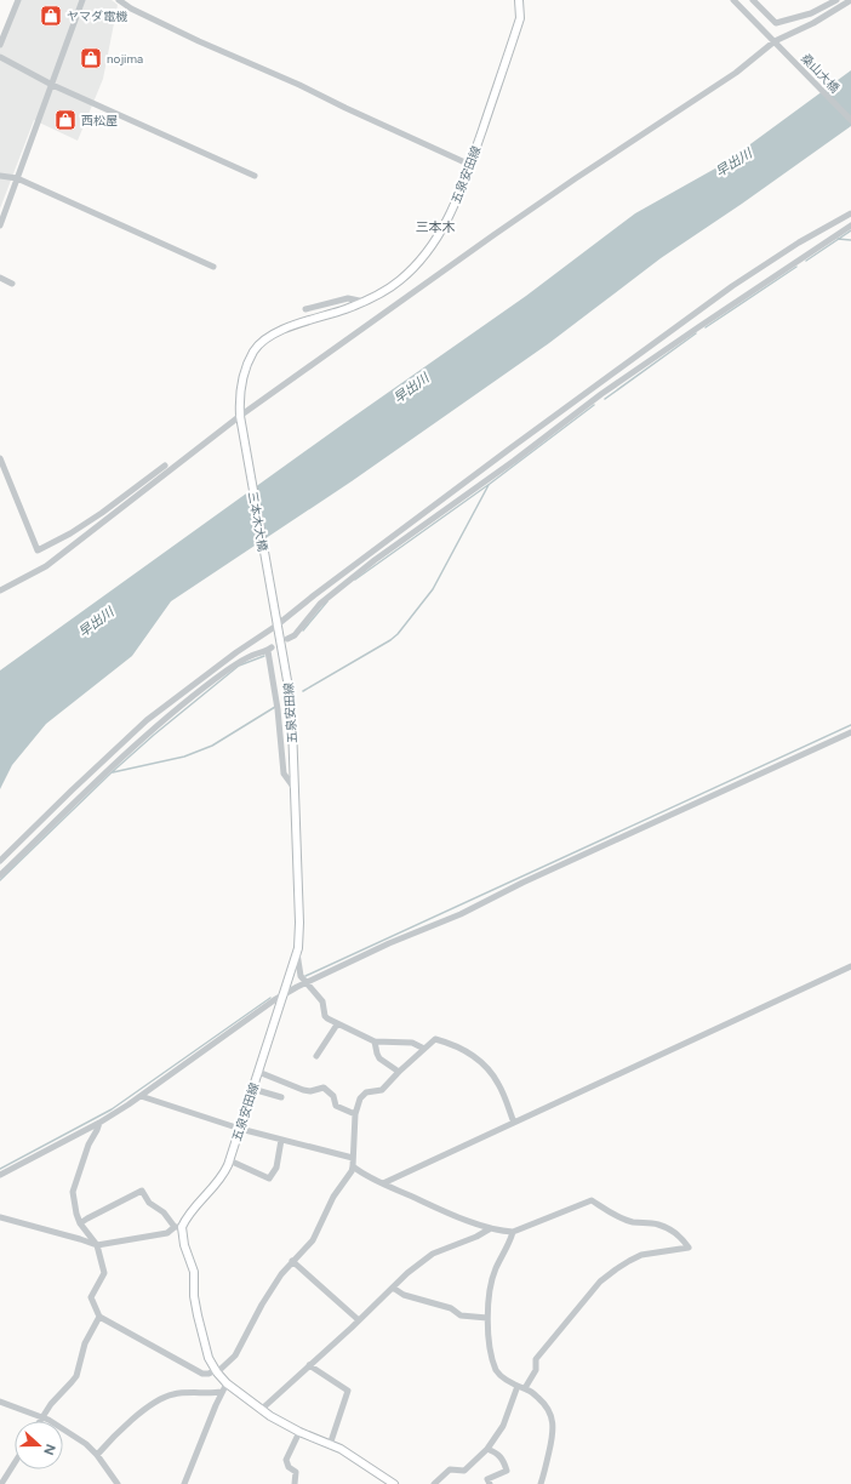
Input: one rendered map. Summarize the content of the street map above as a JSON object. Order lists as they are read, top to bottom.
{
  "streets": {
    "main road": ["五泉安田線", "三本木大橋"],
    "street": ["桑山大橋"]
  },
  "crossings": [
    ["五泉安田線", "三本木大橋"]
  ],
  "districts": ["三本木"],
  "water": ["早出川"],
  "places": {
    "shop": ["ヤマダ電機", "nojima", "西松屋"]
  },
  "north": "right"
}
